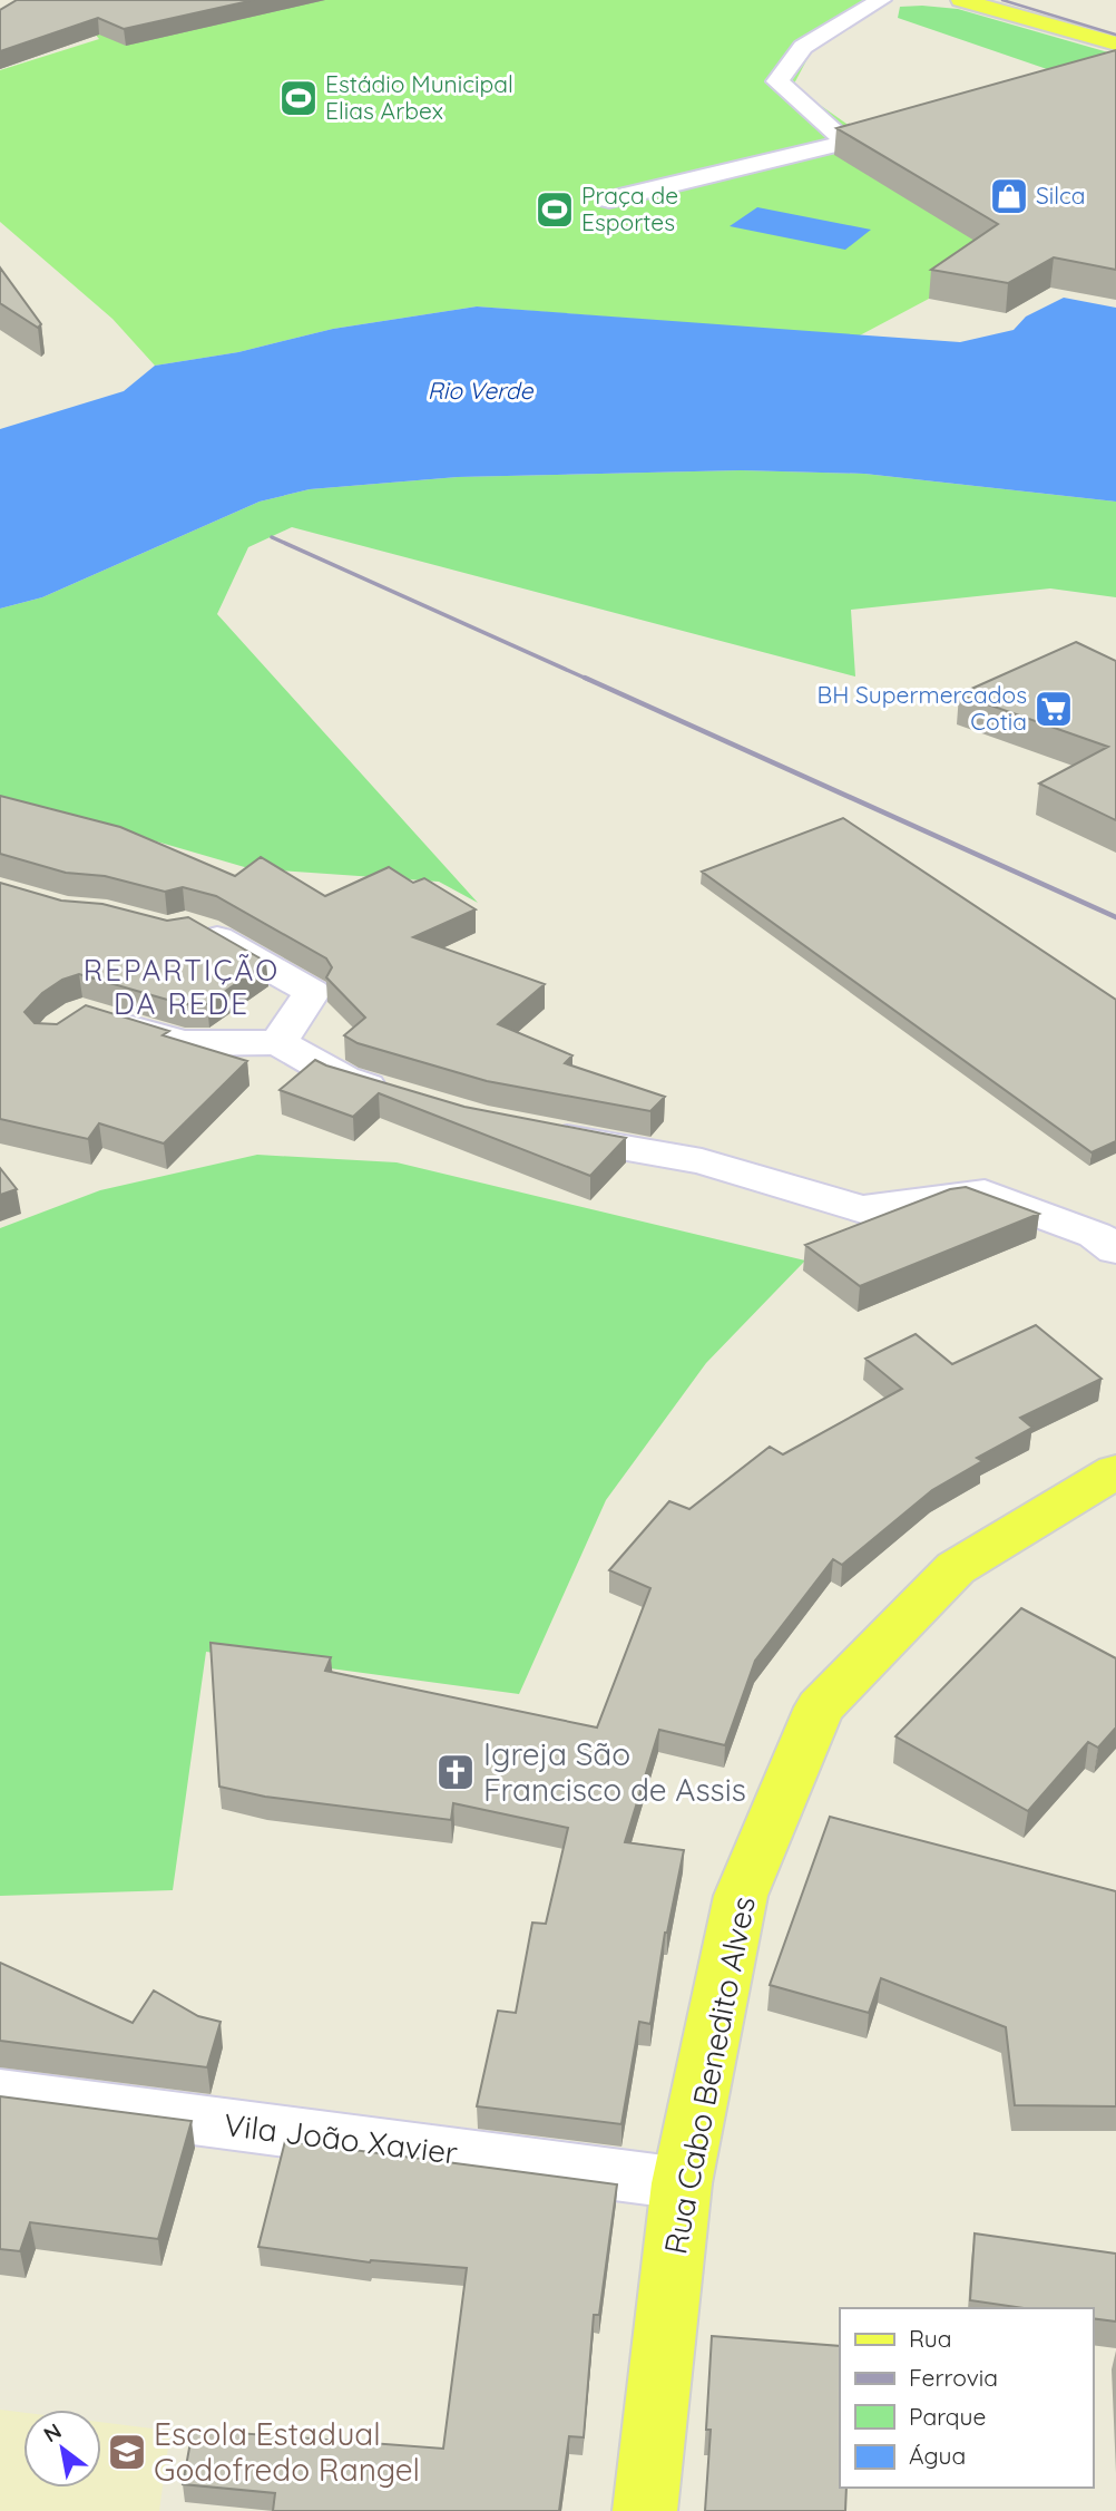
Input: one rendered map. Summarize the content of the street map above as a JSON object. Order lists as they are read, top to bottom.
{
  "streets": {
    "main road": ["Rua Cabo Benedito Alves"],
    "street": ["Vila João Xavier"]
  },
  "crossings": [
    ["Rua Cabo Benedito Alves", "Vila João Xavier"]
  ],
  "districts": ["REPARTIÇÃO DA REDE"],
  "water": ["Rio Verde"],
  "places": {
    "sports": ["Estádio Municipal Elias Arbex", "Praça de Esportes"],
    "shop": ["Silca"],
    "supermarket": ["BH Supermercados Cotia"],
    "church": ["Igreja São Francisco de Assis"],
    "school or university": ["Escola Estadual Godofredo Rangel"]
  },
  "legend": [
    "Rua",
    "Ferrovia",
    "Parque",
    "Água"
  ],
  "north": "top left"
}
